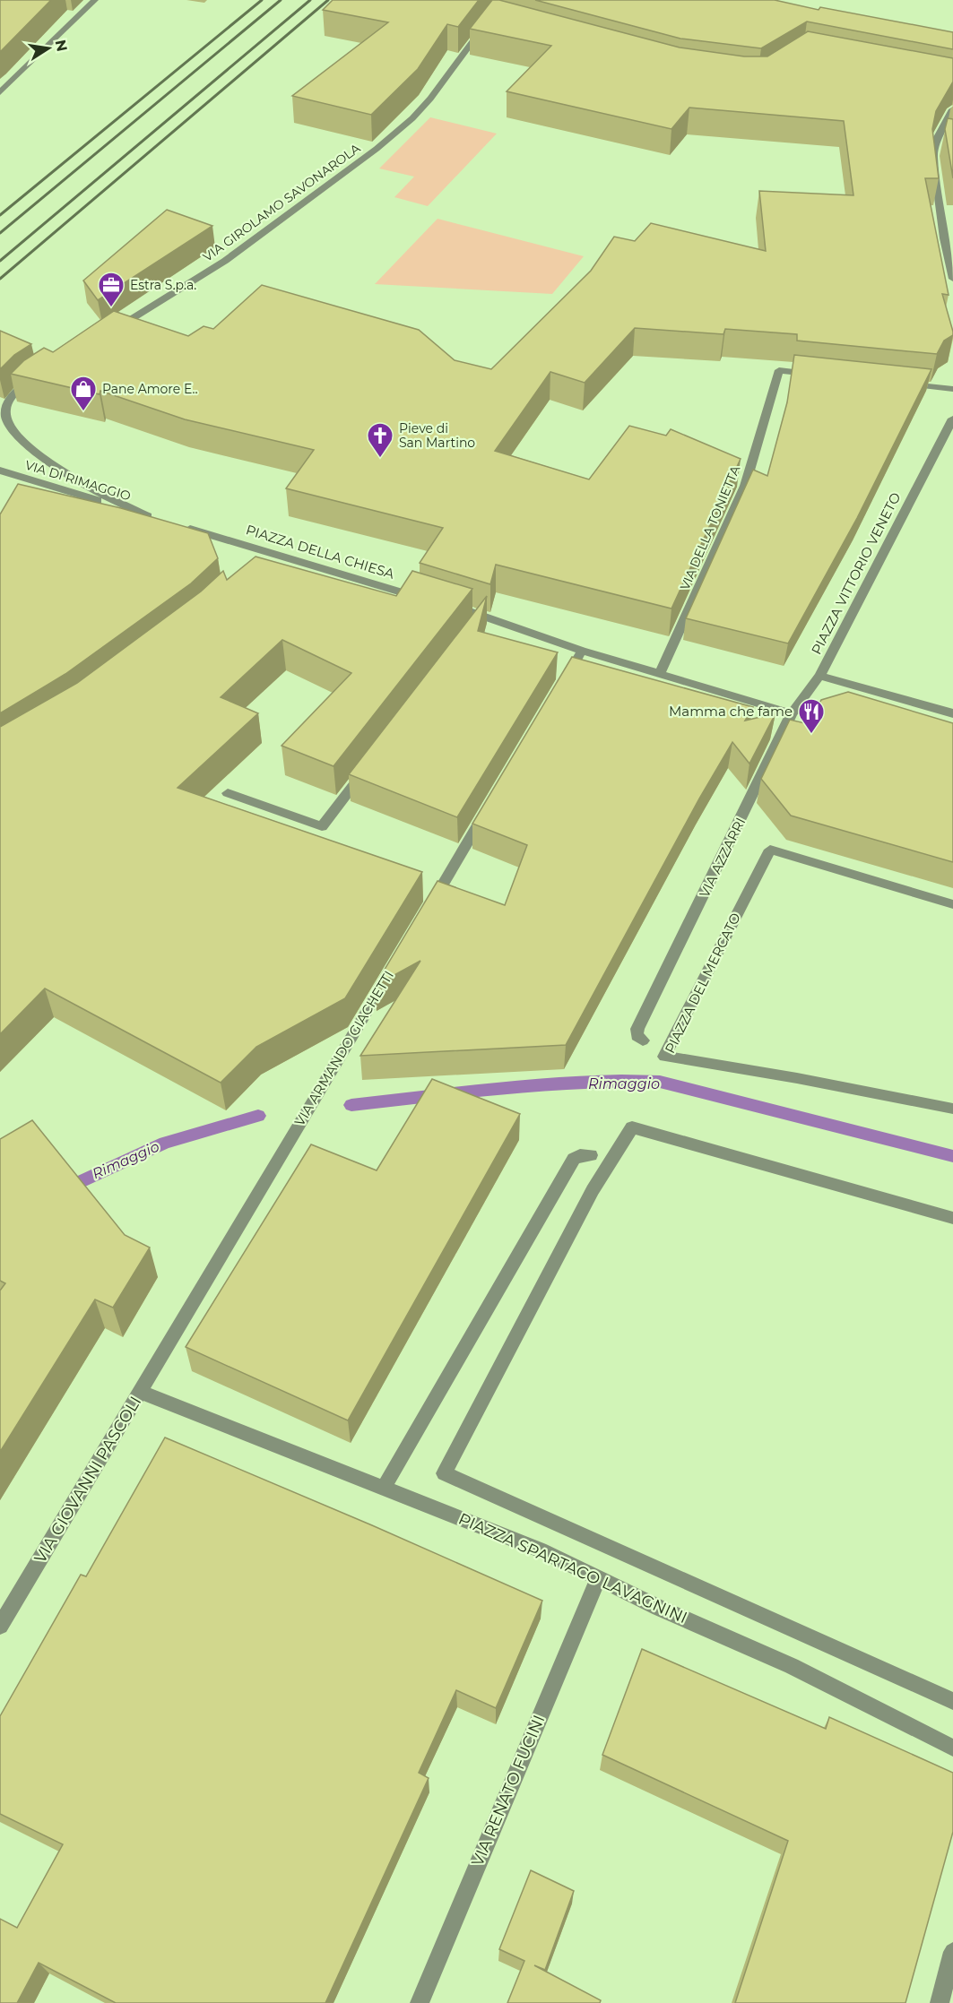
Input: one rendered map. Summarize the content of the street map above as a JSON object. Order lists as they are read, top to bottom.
{
  "streets": {
    "street": [
      "VIA GIROLAMO SAVONAROLA",
      "VIA DI RIMAGGIO",
      "VIA DELLA TONIETTA",
      "PIAZZA DELLA CHIESA",
      "PIAZZA VITTORIO VENETO",
      "VIA AZZARRI",
      "PIAZZA DEL MERCATO",
      "VIA ARMANDO GIACHETTI",
      "VIA GIOVANNI PASCOLI",
      "PIAZZA SPARTACO LAVAGNINI",
      "VIA RENATO FUCINI"
    ]
  },
  "crossings": [
    ["PIAZZA VITTORIO VENETO", "VIA AZZARRI"],
    ["VIA ARMANDO GIACHETTI", "VIA GIOVANNI PASCOLI"],
    ["VIA GIOVANNI PASCOLI", "PIAZZA SPARTACO LAVAGNINI"],
    ["PIAZZA SPARTACO LAVAGNINI", "VIA RENATO FUCINI"]
  ],
  "water": ["Rimaggio"],
  "places": {
    "office": ["Estra S.p.a."],
    "shop": ["Pane Amore E.."],
    "church": ["Pieve di San Martino"],
    "restaurant": ["Mamma che fame"]
  },
  "north": "right"
}
